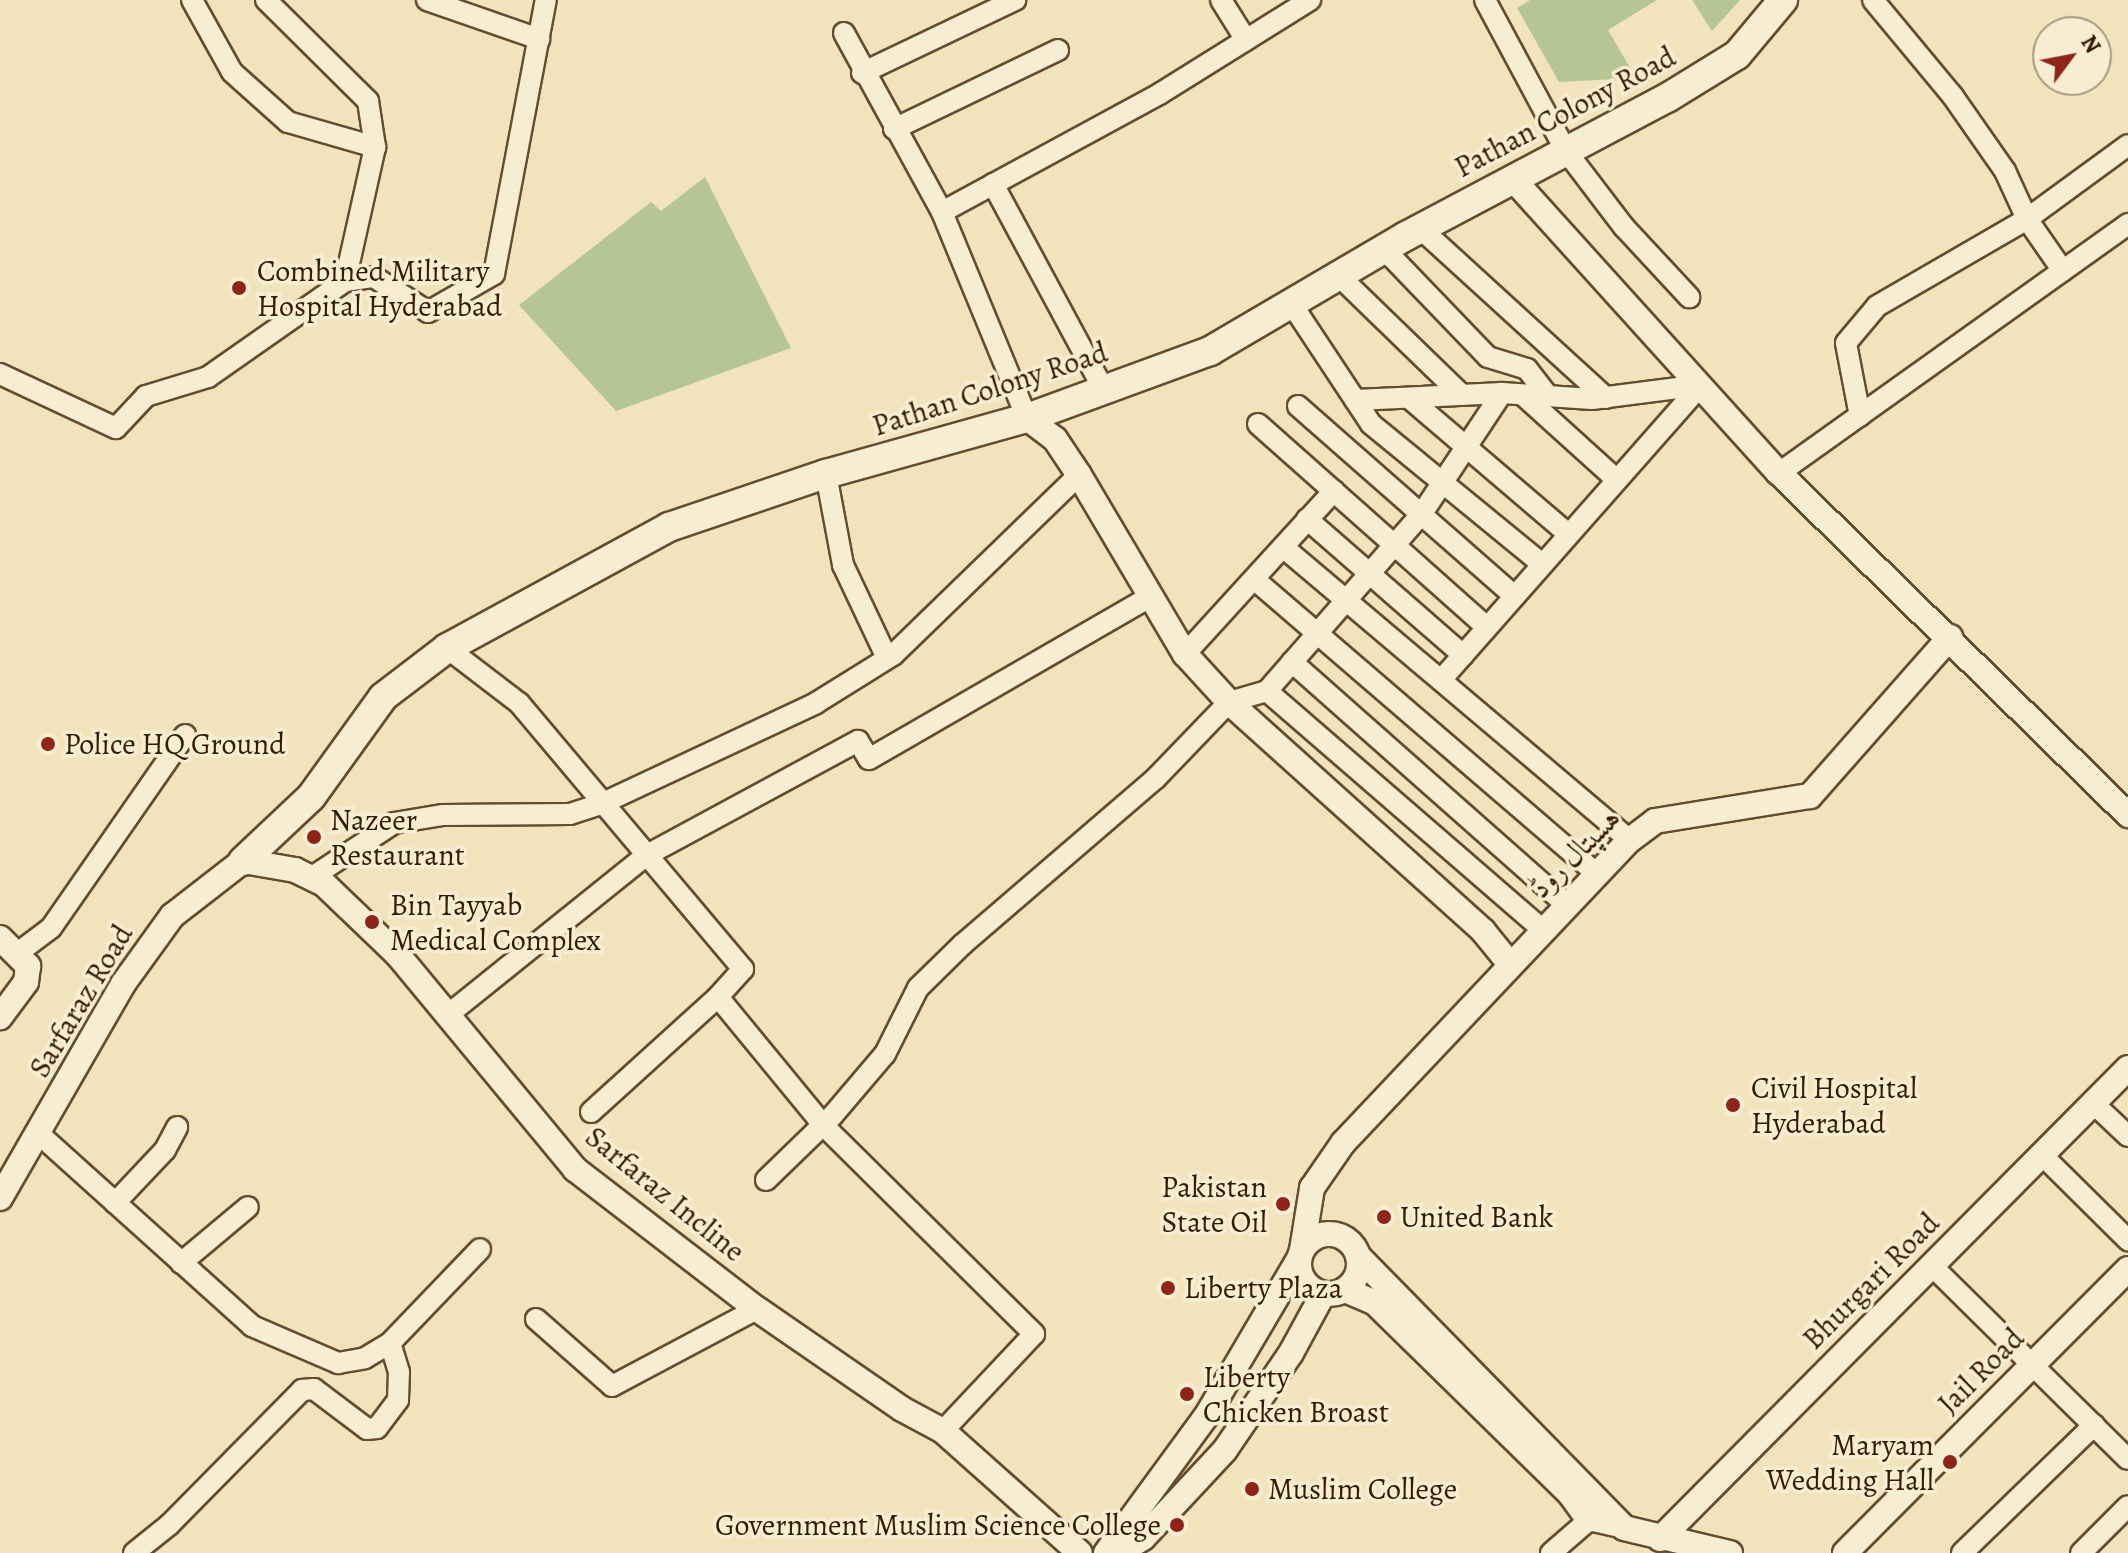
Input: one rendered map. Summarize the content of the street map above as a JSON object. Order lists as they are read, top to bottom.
{
  "streets": {
    "main road": ["Pathan Colony Road"],
    "street": [
      "ہسپتال روڈ",
      "Sarfaraz Road",
      "Sarfaraz Incline",
      "Bhurgari Road",
      "Jail Road"
    ]
  },
  "crossings": [
    ["Pathan Colony Road", "Sarfaraz Road"],
    ["Pathan Colony Road", "Sarfaraz Incline"],
    ["Sarfaraz Road", "Sarfaraz Incline"]
  ],
  "places": [
    "Combined Military Hospital Hyderabad",
    "Police HQ Ground",
    "Nazeer Restaurant",
    "Bin Tayyab Medical Complex",
    "Civil Hospital Hyderabad",
    "Pakistan State Oil",
    "United Bank",
    "Liberty Plaza",
    "Liberty Chicken Broast",
    "Maryam Wedding Hall",
    "Muslim College",
    "Government Muslim Science College"
  ],
  "north": "top right"
}
